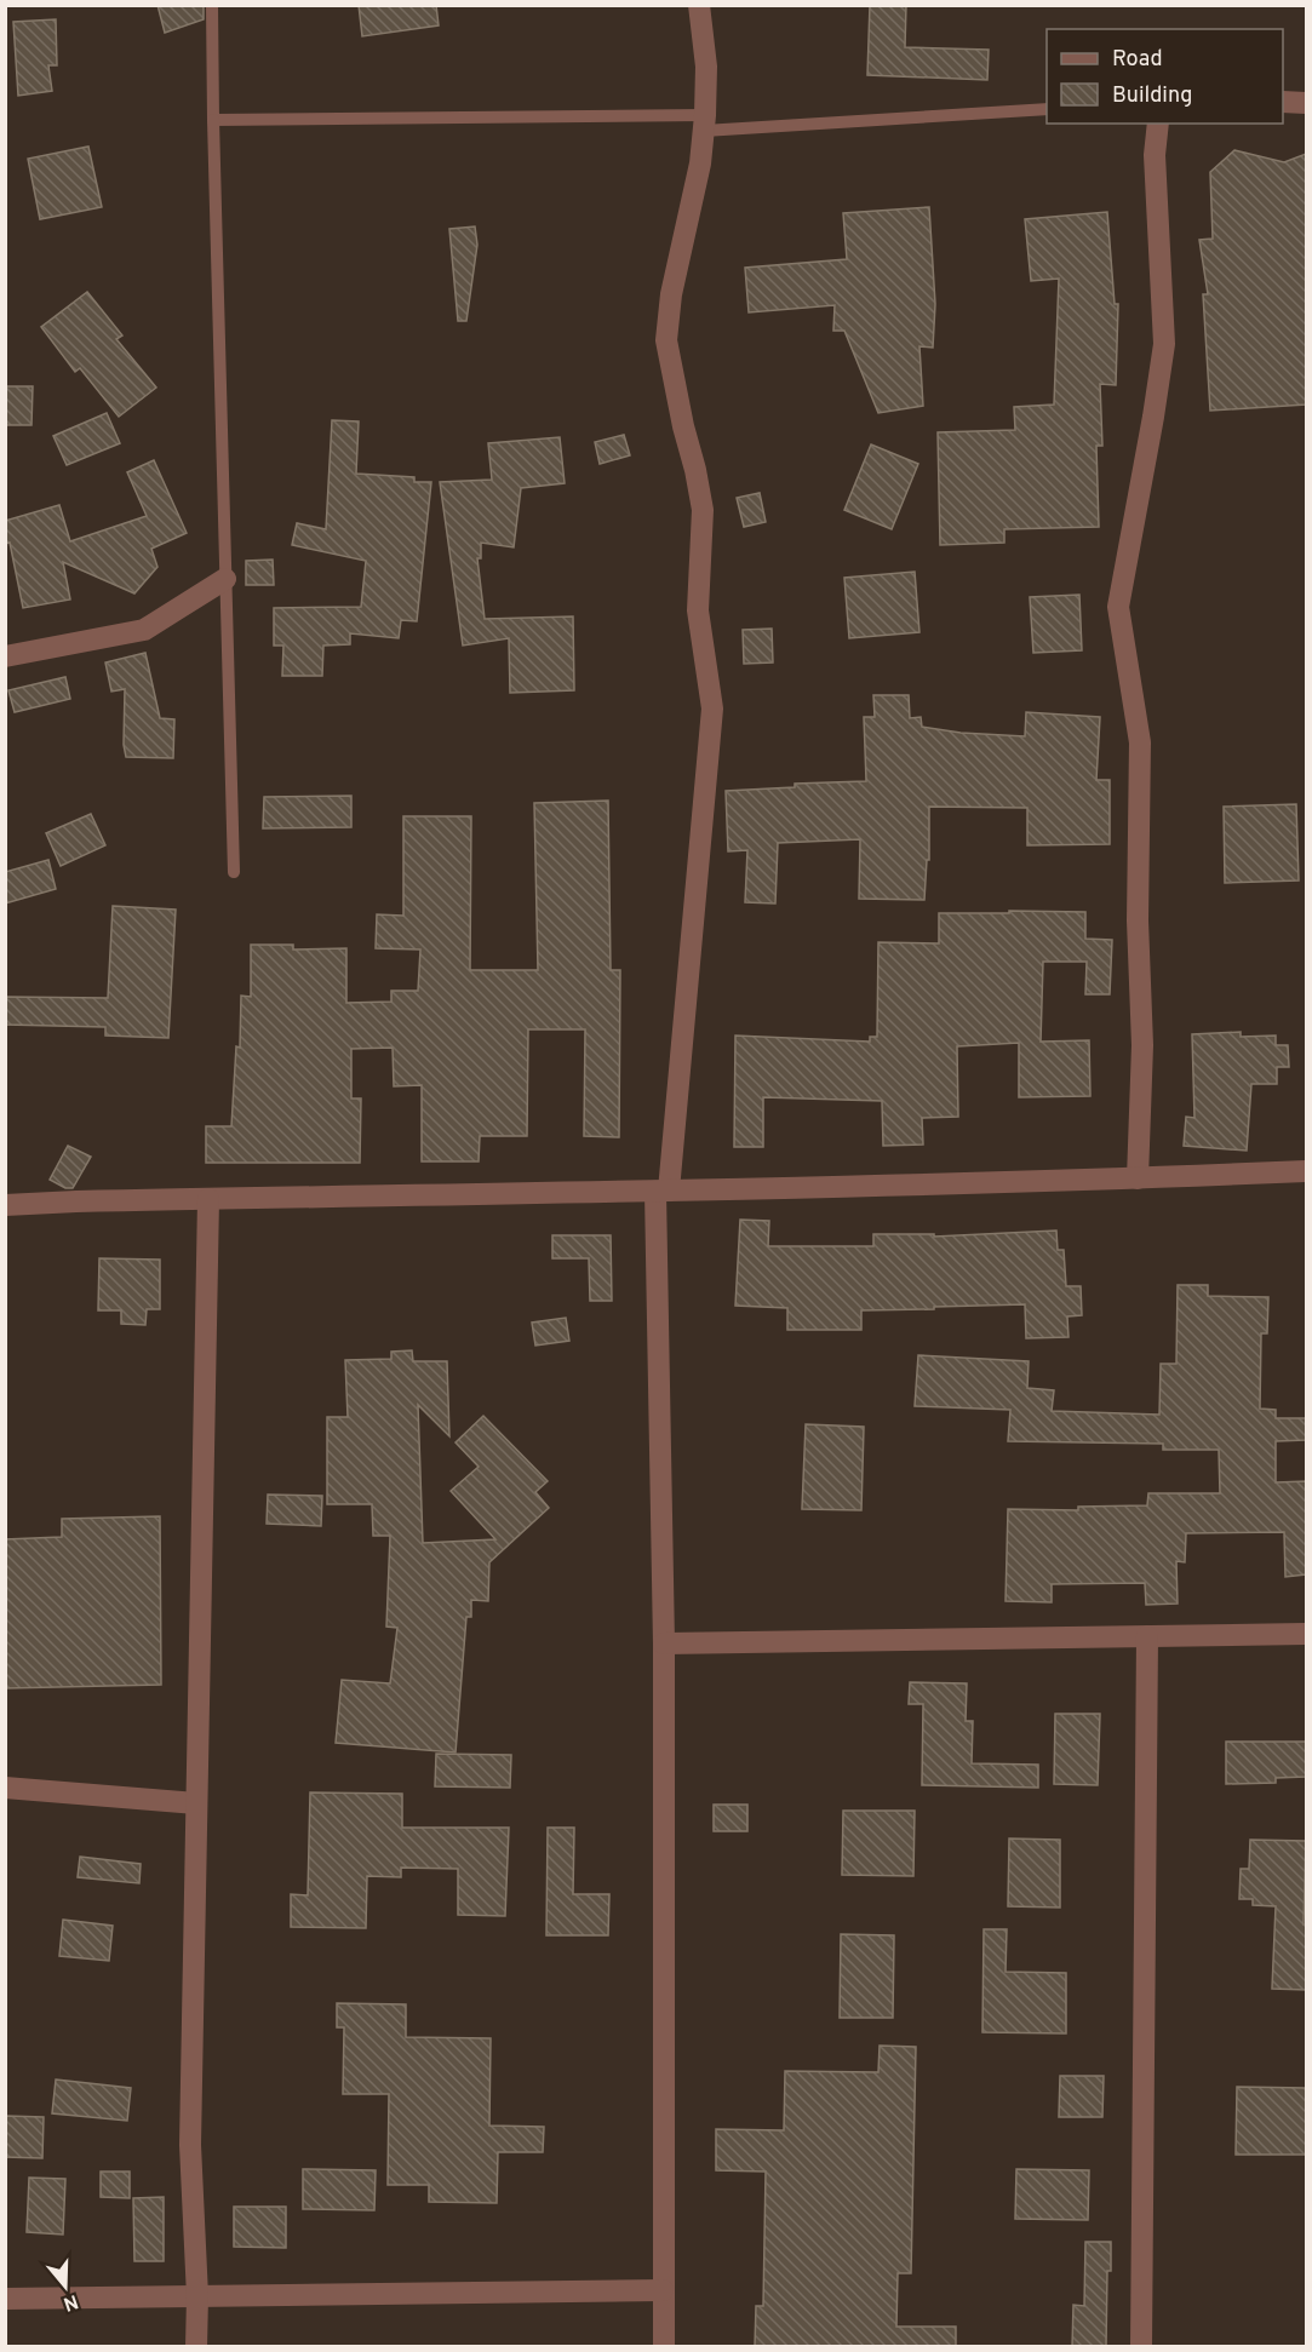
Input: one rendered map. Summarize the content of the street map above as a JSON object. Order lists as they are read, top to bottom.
{
  "legend": ["Road", "Building"],
  "north": "bottom"
}
